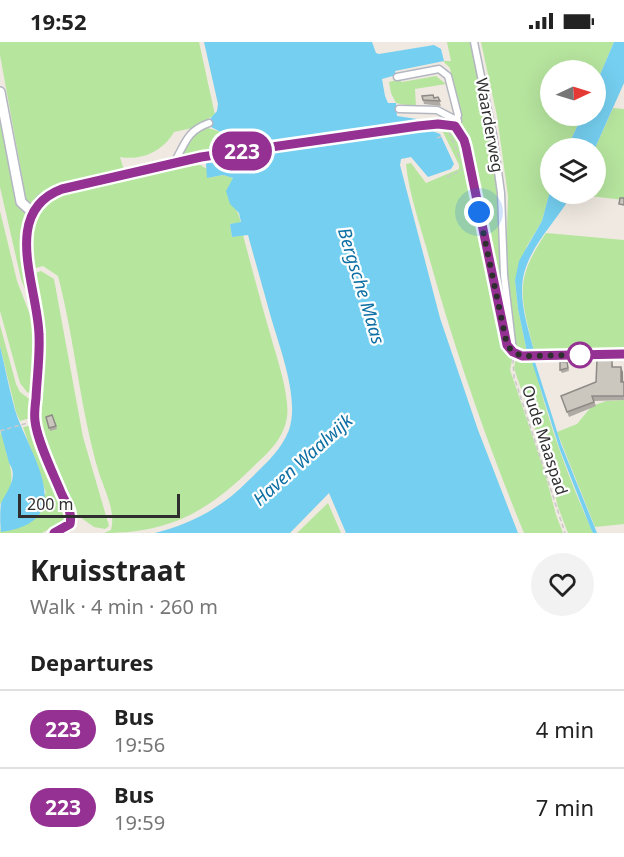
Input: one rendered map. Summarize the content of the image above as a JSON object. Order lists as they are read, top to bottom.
{
  "streets": {
    "street": ["Waarderweg"],
    "path": ["Oude Maaspad"]
  },
  "crossings": [
    ["Waarderweg", "Oude Maaspad"]
  ],
  "water": ["Bergsche Maas", "Haven Waalwijk"],
  "lines": ["bus line 223"],
  "scale_bar": "200 m",
  "north": "right",
  "page": {
    "status": "19:52",
    "on_map": "223",
    "scale": "200 m",
    "heading": [
      ["Kruisstraat", "Walk · 4 min · 260 m"],
      "Departures"
    ],
    "list": [
      {
        "mark": "223",
        "name": "Bus",
        "note": "19:56",
        "value": "4 min"
      },
      {
        "mark": "223",
        "name": "Bus",
        "note": "19:59",
        "value": "7 min"
      }
    ]
  }
}
